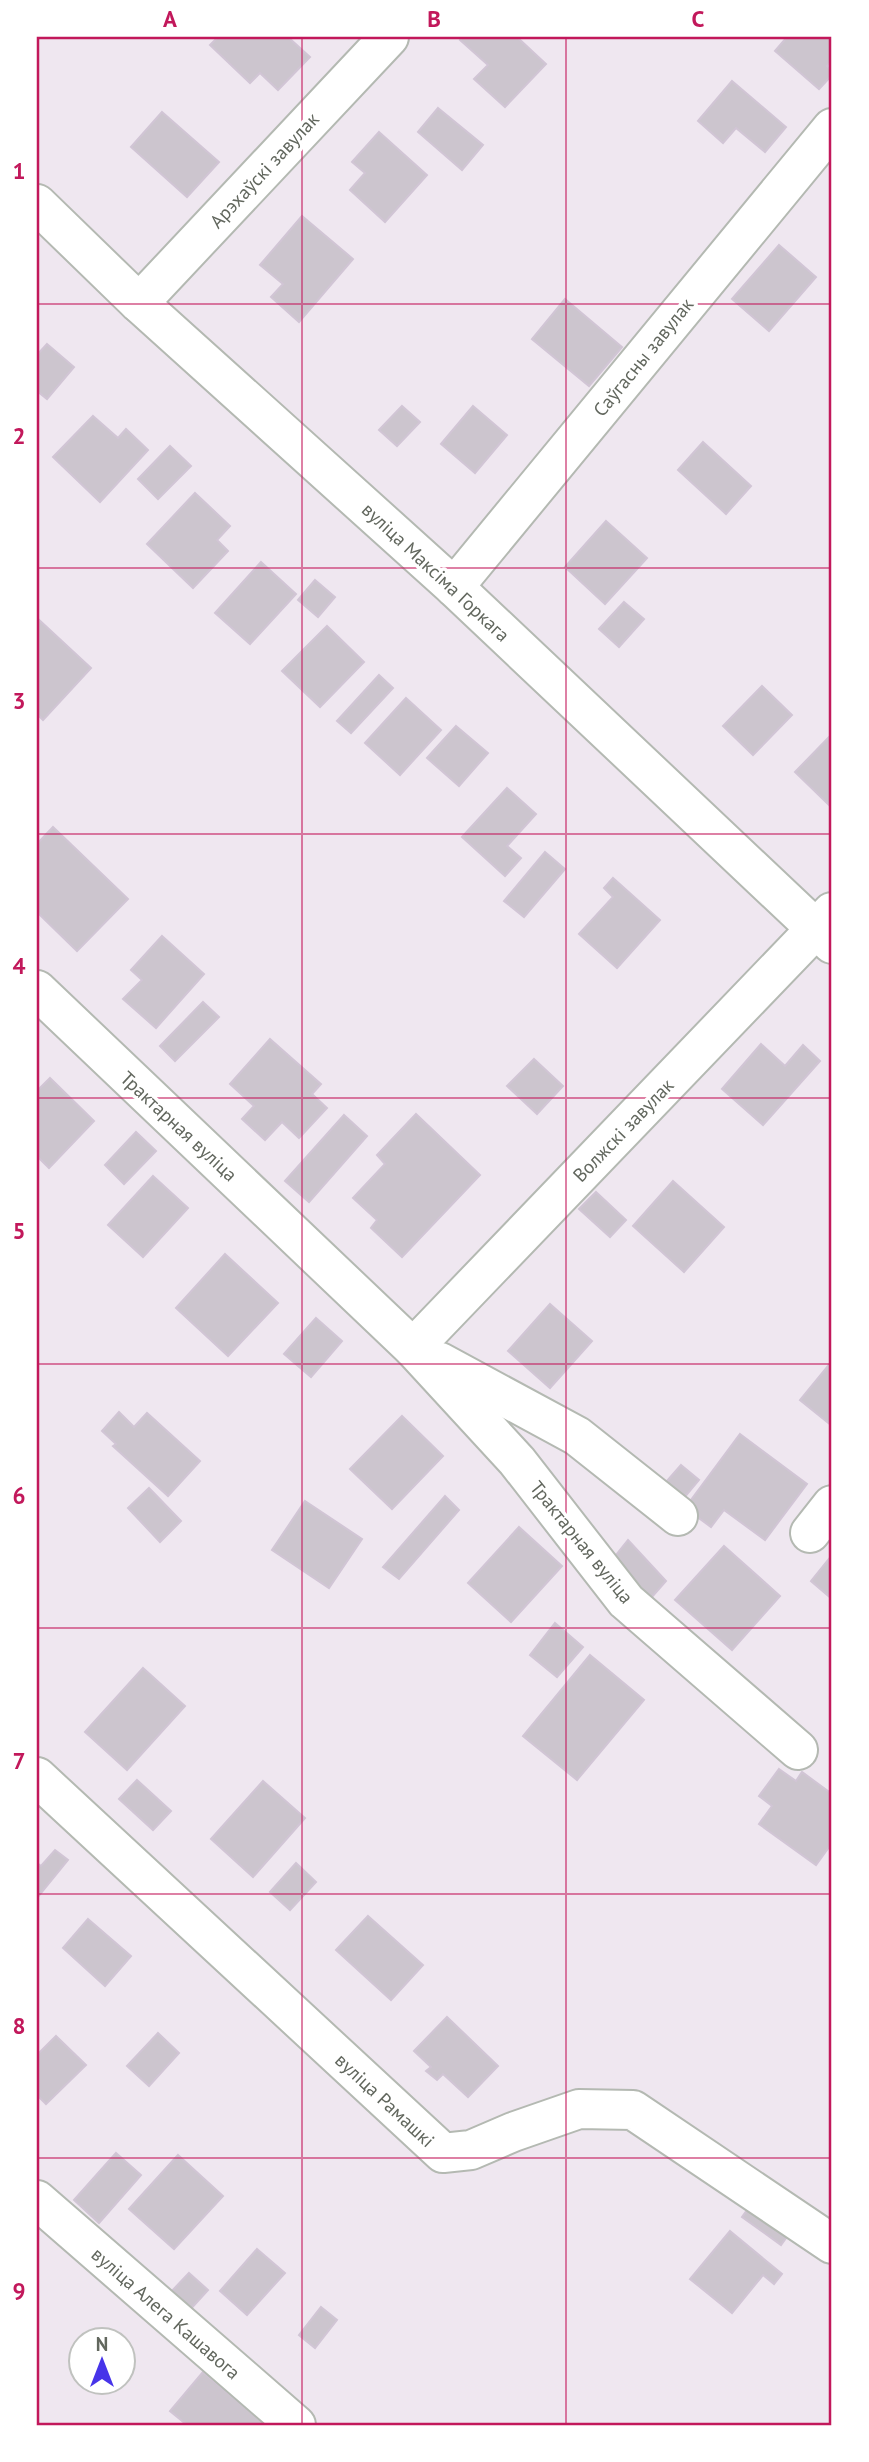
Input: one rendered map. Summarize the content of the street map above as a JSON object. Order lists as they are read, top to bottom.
{
  "streets": {
    "street": [
      "Арэхаўскі завулак",
      "Саўгасны завулак",
      "вуліца Максіма Горкага",
      "Трактарная вуліца",
      "Волжскі завулак",
      "вуліца Рамашкі",
      "вуліца Алега Кашавога"
    ]
  },
  "crossings": [
    ["Арэхаўскі завулак", "вуліца Максіма Горкага"],
    ["Саўгасны завулак", "вуліца Максіма Горкага"],
    ["вуліца Максіма Горкага", "Волжскі завулак"],
    ["Трактарная вуліца", "Волжскі завулак"]
  ],
  "north": "top",
  "grid": {
    "columns": ["A", "B", "C"],
    "rows": [
      "1",
      "2",
      "3",
      "4",
      "5",
      "6",
      "7",
      "8",
      "9"
    ]
  }
}
